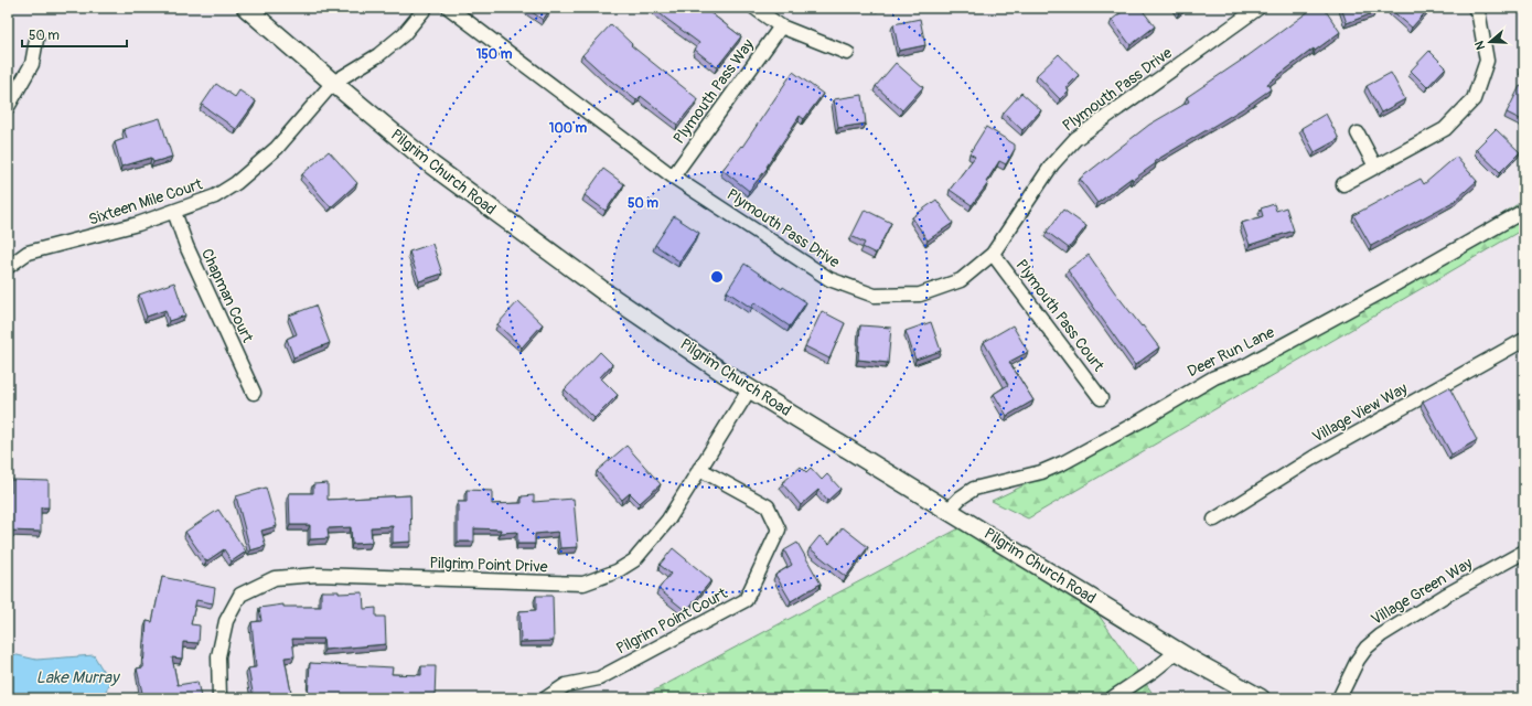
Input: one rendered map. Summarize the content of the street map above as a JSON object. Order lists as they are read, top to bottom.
{
  "streets": {
    "street": [
      "Plymouth Pass Drive",
      "Plymouth Pass Way",
      "Pilgrim Church Road",
      "Sixteen Mile Court",
      "Chapman Court",
      "Plymouth Pass Court",
      "Deer Run Lane",
      "Village View Way",
      "Pilgrim Point Drive",
      "Village Green Way",
      "Pilgrim Point Court"
    ]
  },
  "crossings": [
    ["Plymouth Pass Drive", "Plymouth Pass Way"],
    ["Plymouth Pass Drive", "Plymouth Pass Court"],
    ["Pilgrim Church Road", "Sixteen Mile Court"],
    ["Pilgrim Church Road", "Deer Run Lane"],
    ["Pilgrim Church Road", "Pilgrim Point Drive"],
    ["Sixteen Mile Court", "Chapman Court"],
    ["Pilgrim Point Drive", "Pilgrim Point Court"]
  ],
  "water": ["Lake Murray"],
  "scale_bar": "50 m",
  "north": "left",
  "rings": ["150 m", "100 m", "50 m"]
}
